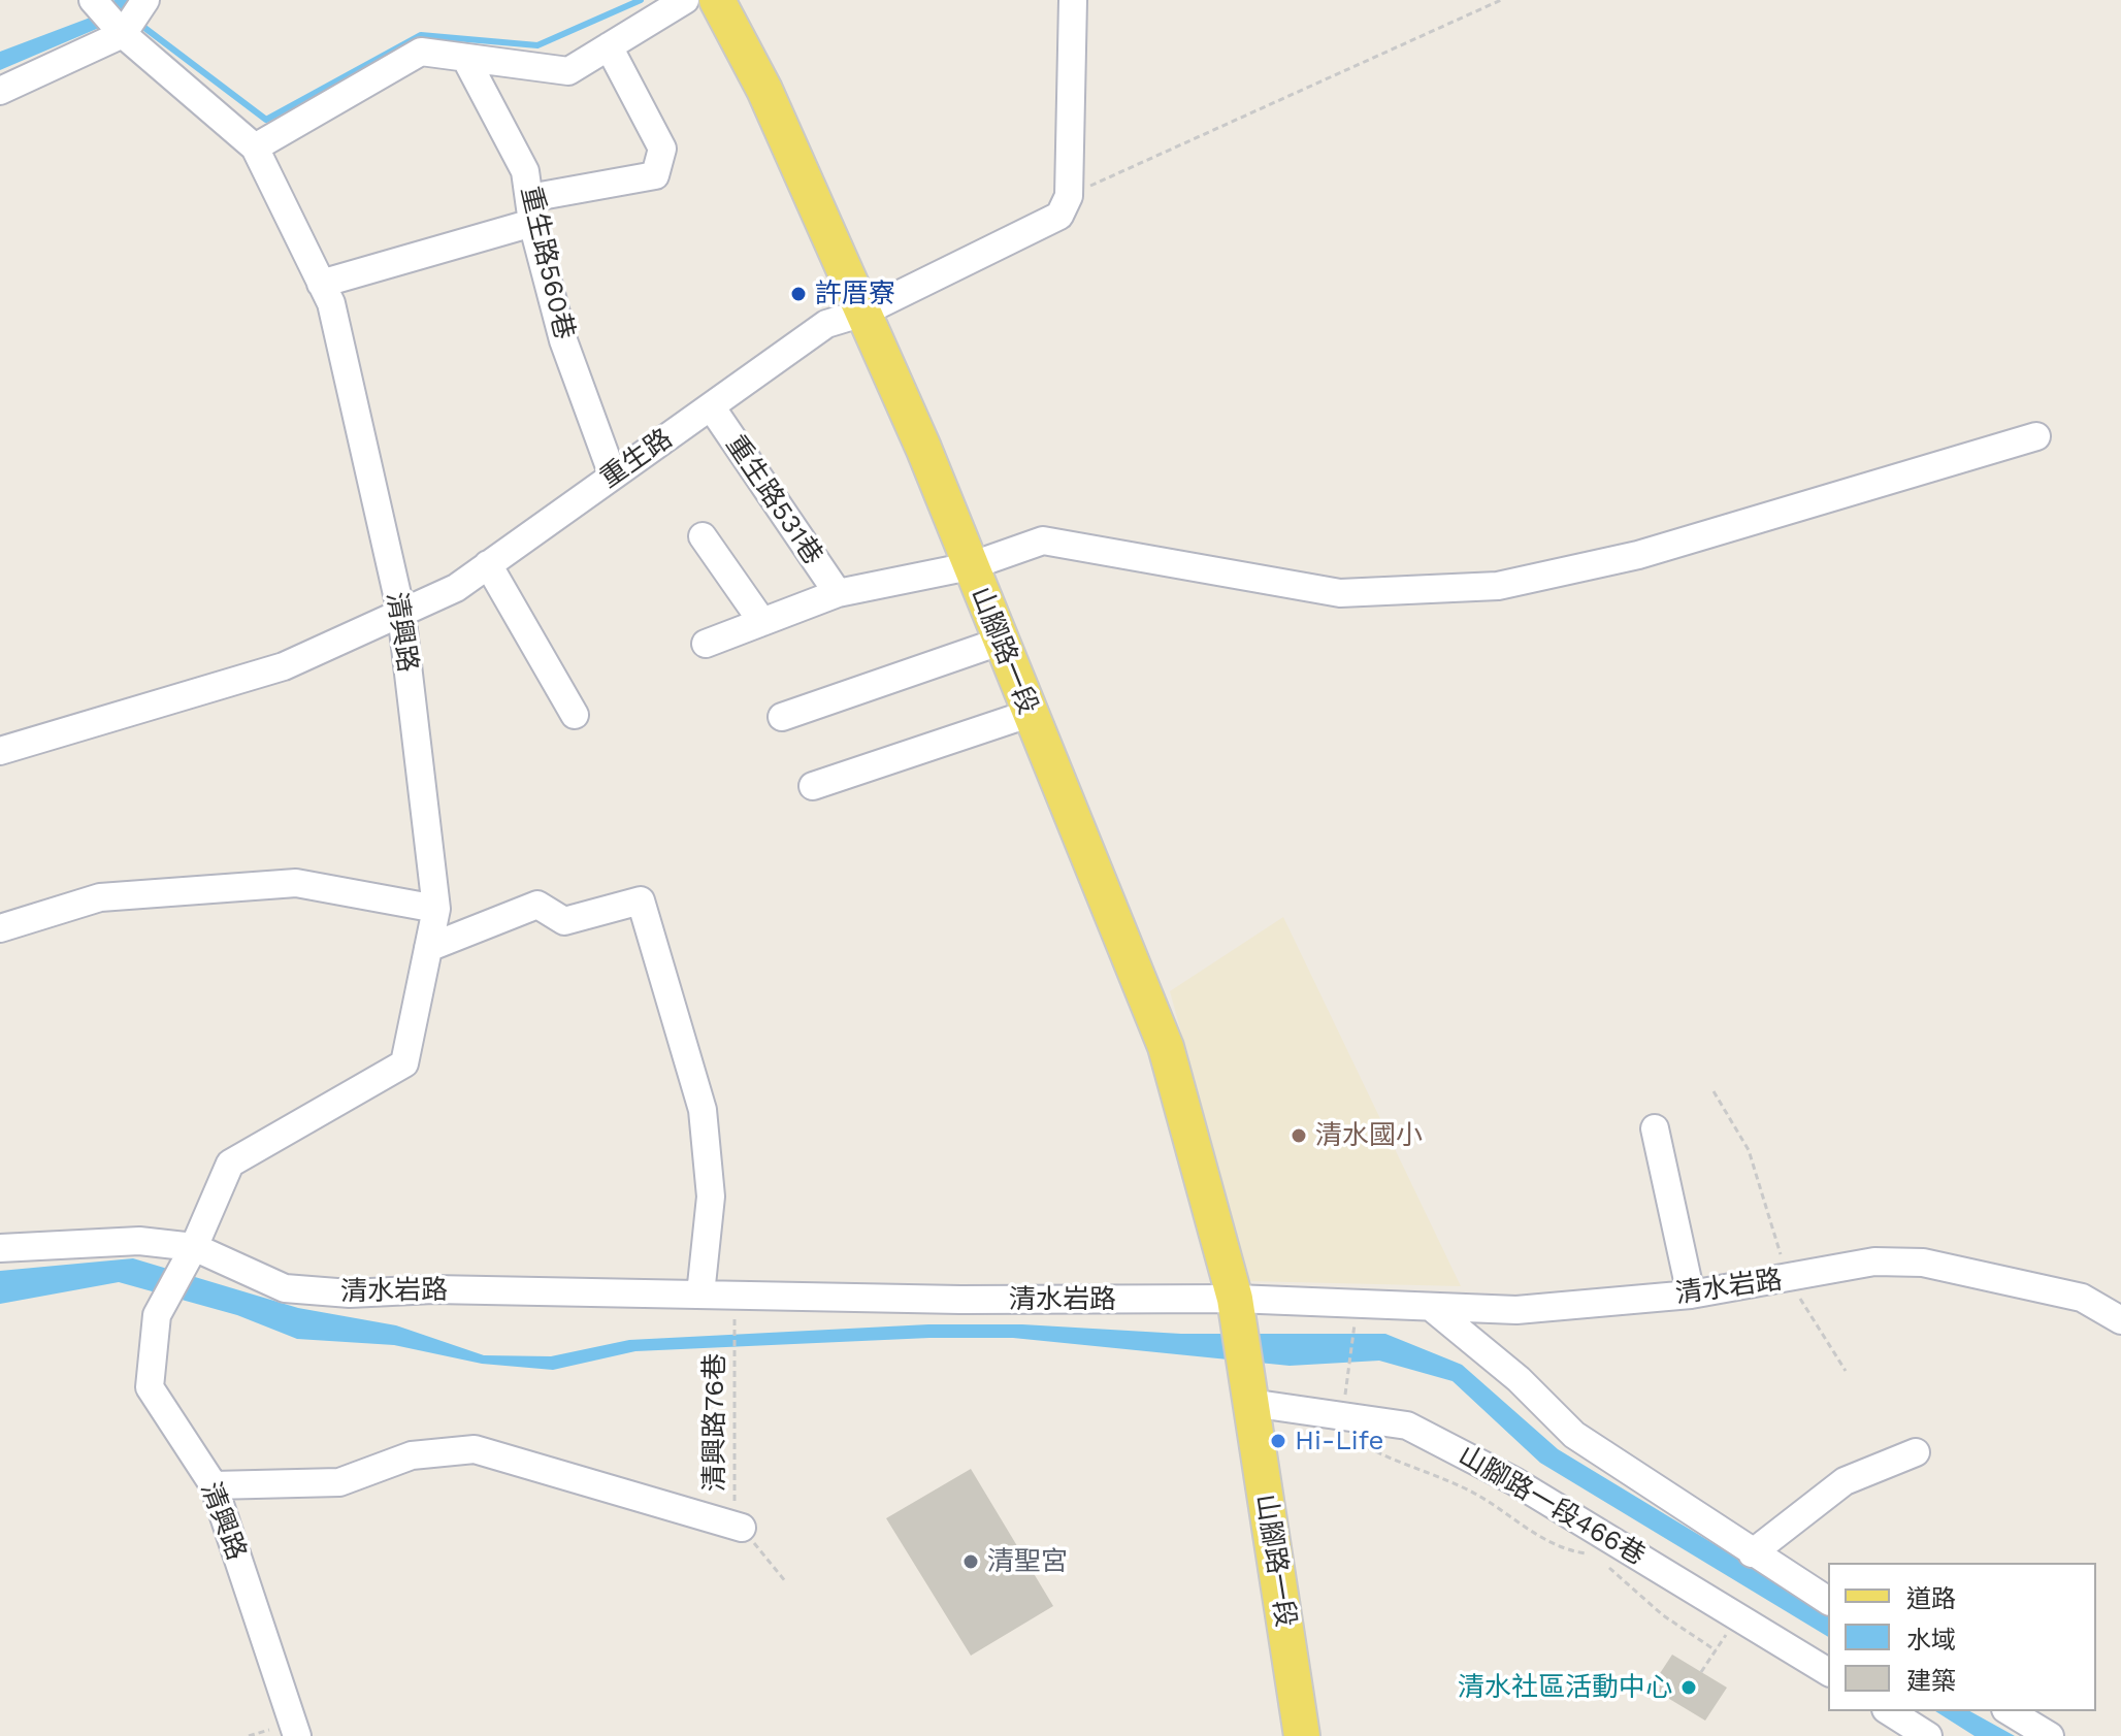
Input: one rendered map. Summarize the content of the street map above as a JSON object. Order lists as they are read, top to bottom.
{
  "streets": {
    "main road": ["山腳路一段"],
    "street": [
      "重生路560巷",
      "重生路",
      "重生路531巷",
      "清興路",
      "清水岩路",
      "山腳路一段466巷"
    ],
    "path": ["清興路76巷"]
  },
  "crossings": [
    ["重生路560巷", "重生路"],
    ["重生路", "重生路531巷"],
    ["重生路", "清興路"],
    ["重生路", "山腳路一段"],
    ["重生路531巷", "山腳路一段"],
    ["清興路", "清水岩路"],
    ["山腳路一段", "清水岩路"],
    ["山腳路一段", "山腳路一段466巷"],
    ["清水岩路", "清興路76巷"]
  ],
  "places": [
    "許厝寮",
    "清水國小",
    "Hi-Life",
    "清聖宮",
    "清水社區活動中心"
  ],
  "legend": ["道路", "水域", "建築"]
}
